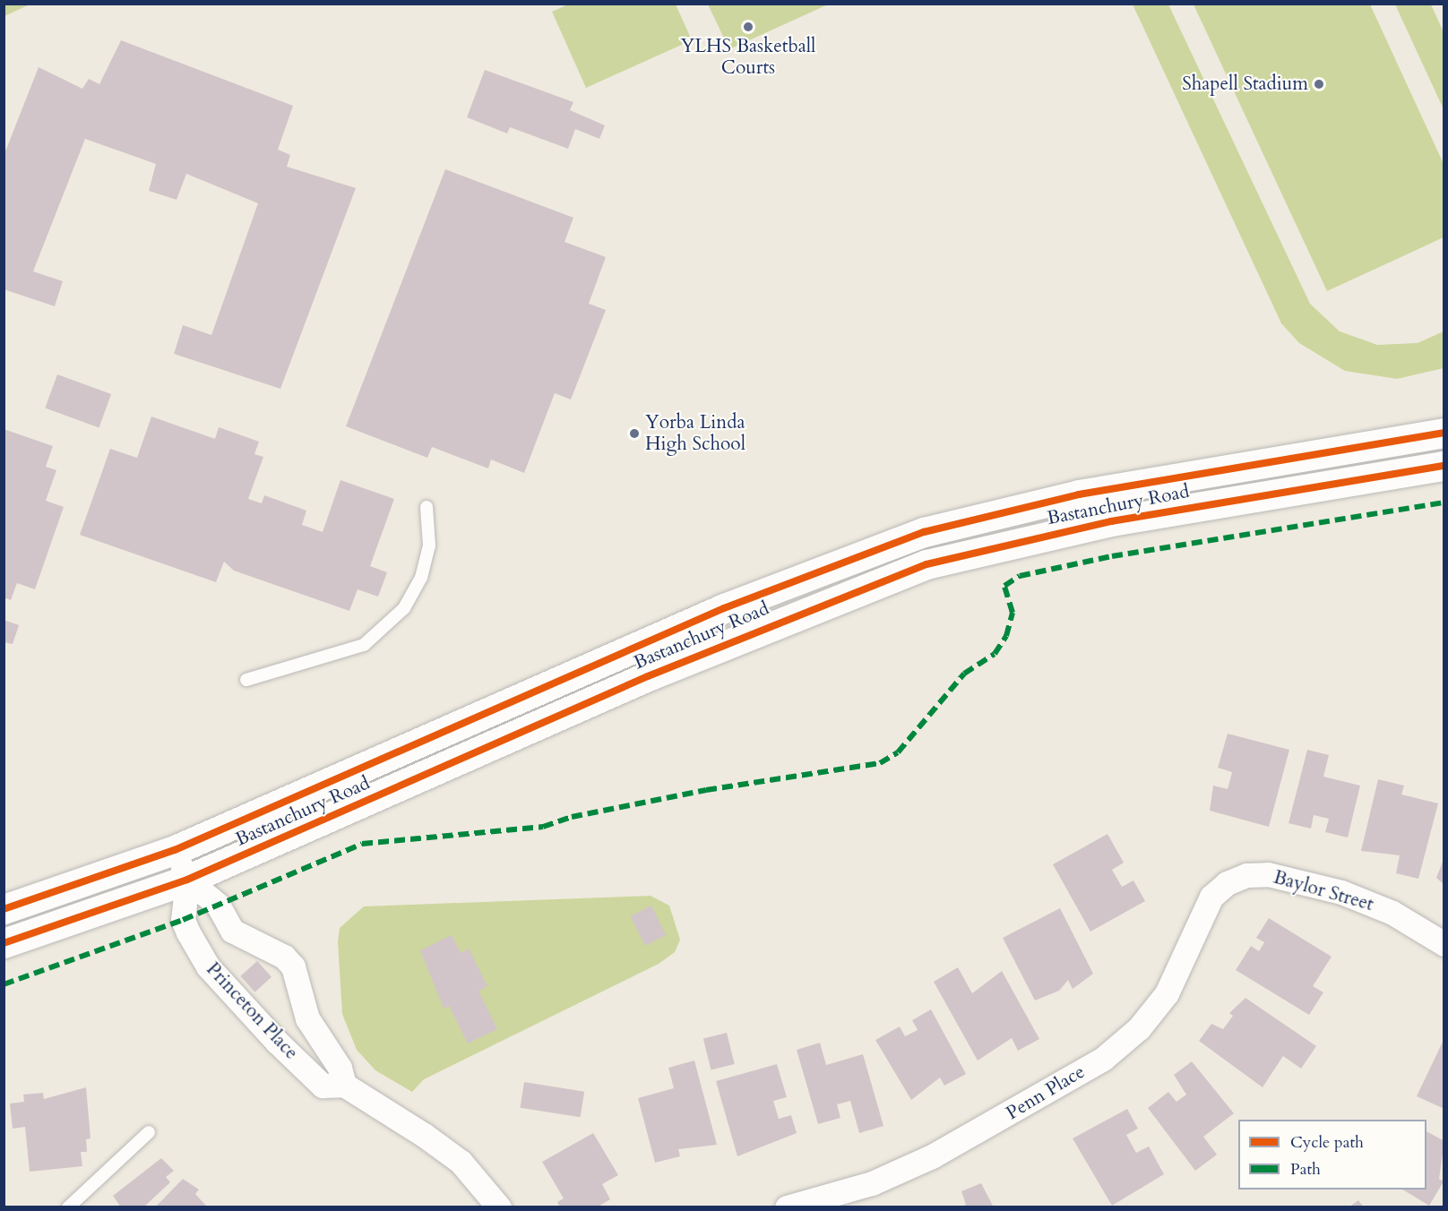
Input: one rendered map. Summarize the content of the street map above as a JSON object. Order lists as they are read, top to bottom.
{
  "streets": {
    "main road": ["Bastanchury Road"],
    "street": ["Baylor Street", "Princeton Place", "Penn Place"]
  },
  "crossings": [
    ["Bastanchury Road", "Princeton Place"],
    ["Baylor Street", "Penn Place"]
  ],
  "places": ["YLHS Basketball Courts", "Shapell Stadium", "Yorba Linda High School"],
  "legend": ["Cycle path", "Path"]
}
